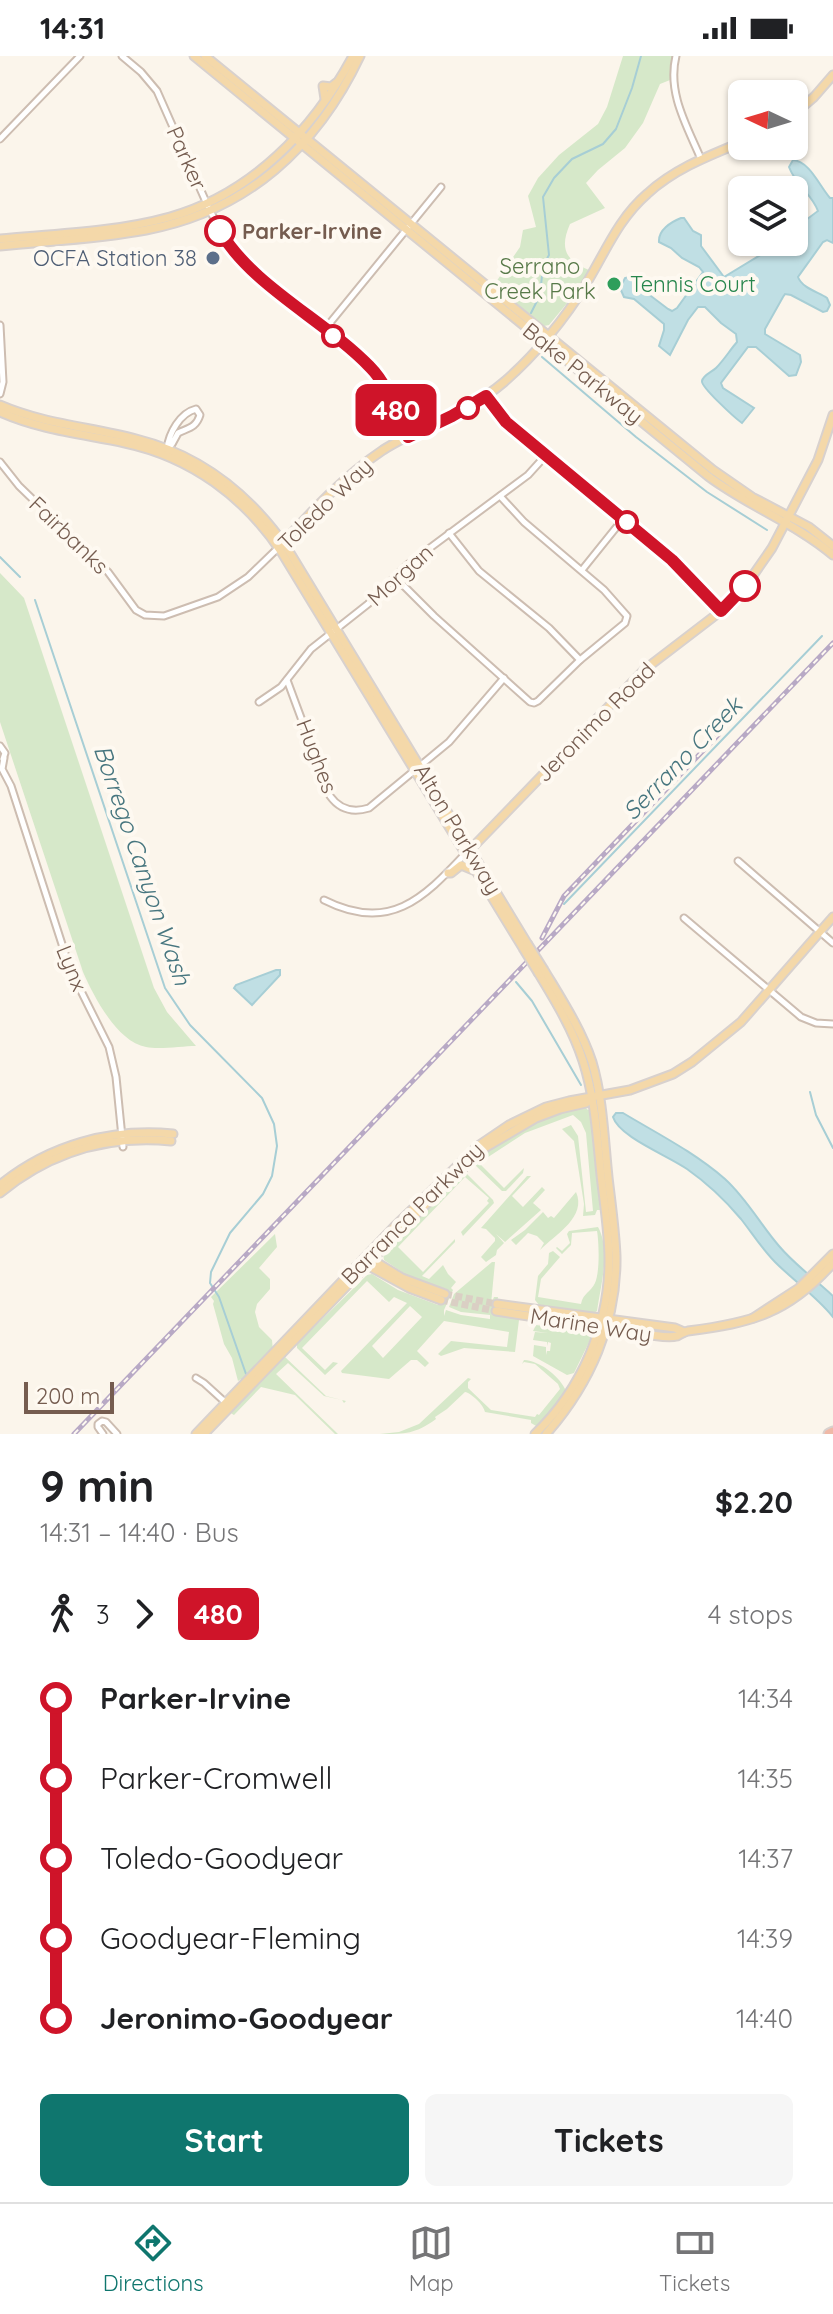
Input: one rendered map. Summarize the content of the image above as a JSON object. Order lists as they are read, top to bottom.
{
  "streets": {
    "main road": [
      "Bake Parkway",
      "Toledo Way",
      "Jeronimo Road",
      "Alton Parkway",
      "Barranca Parkway",
      "Marine Way"
    ],
    "street": [
      "Parker",
      "Fairbanks",
      "Morgan",
      "Hughes",
      "Lynx"
    ]
  },
  "crossings": [
    ["Parker", "Toledo Way"],
    ["Bake Parkway", "Toledo Way"],
    ["Bake Parkway", "Jeronimo Road"],
    ["Toledo Way", "Fairbanks"],
    ["Toledo Way", "Alton Parkway"],
    ["Morgan", "Hughes"],
    ["Morgan", "Alton Parkway"],
    ["Jeronimo Road", "Alton Parkway"],
    ["Hughes", "Alton Parkway"],
    ["Alton Parkway", "Barranca Parkway"],
    ["Alton Parkway", "Marine Way"]
  ],
  "water": ["Serrano Creek", "Borrego Canyon Wash"],
  "parks": ["Serrano Creek Park"],
  "places": ["Parker-Irvine", "OCFA Station 38", "Tennis Court"],
  "lines": ["bus line 480"],
  "scale_bar": "200 m",
  "north": "left",
  "page": {
    "status": "14:31",
    "on_map": "480",
    "scale": "200 m",
    "heading": ["9 min", "14:31 – 14:40 · Bus", "$2.20"],
    "legs": ["3", "480", "4 stops"],
    "list": [
      {
        "name": "Parker-Irvine",
        "value": "14:34"
      },
      {
        "name": "Parker-Cromwell",
        "value": "14:35"
      },
      {
        "name": "Toledo-Goodyear",
        "value": "14:37"
      },
      {
        "name": "Goodyear-Fleming",
        "value": "14:39"
      },
      {
        "name": "Jeronimo-Goodyear",
        "value": "14:40"
      }
    ],
    "buttons": ["Start", "Tickets"],
    "tabs": ["Directions", "Map", "Tickets"]
  }
}
